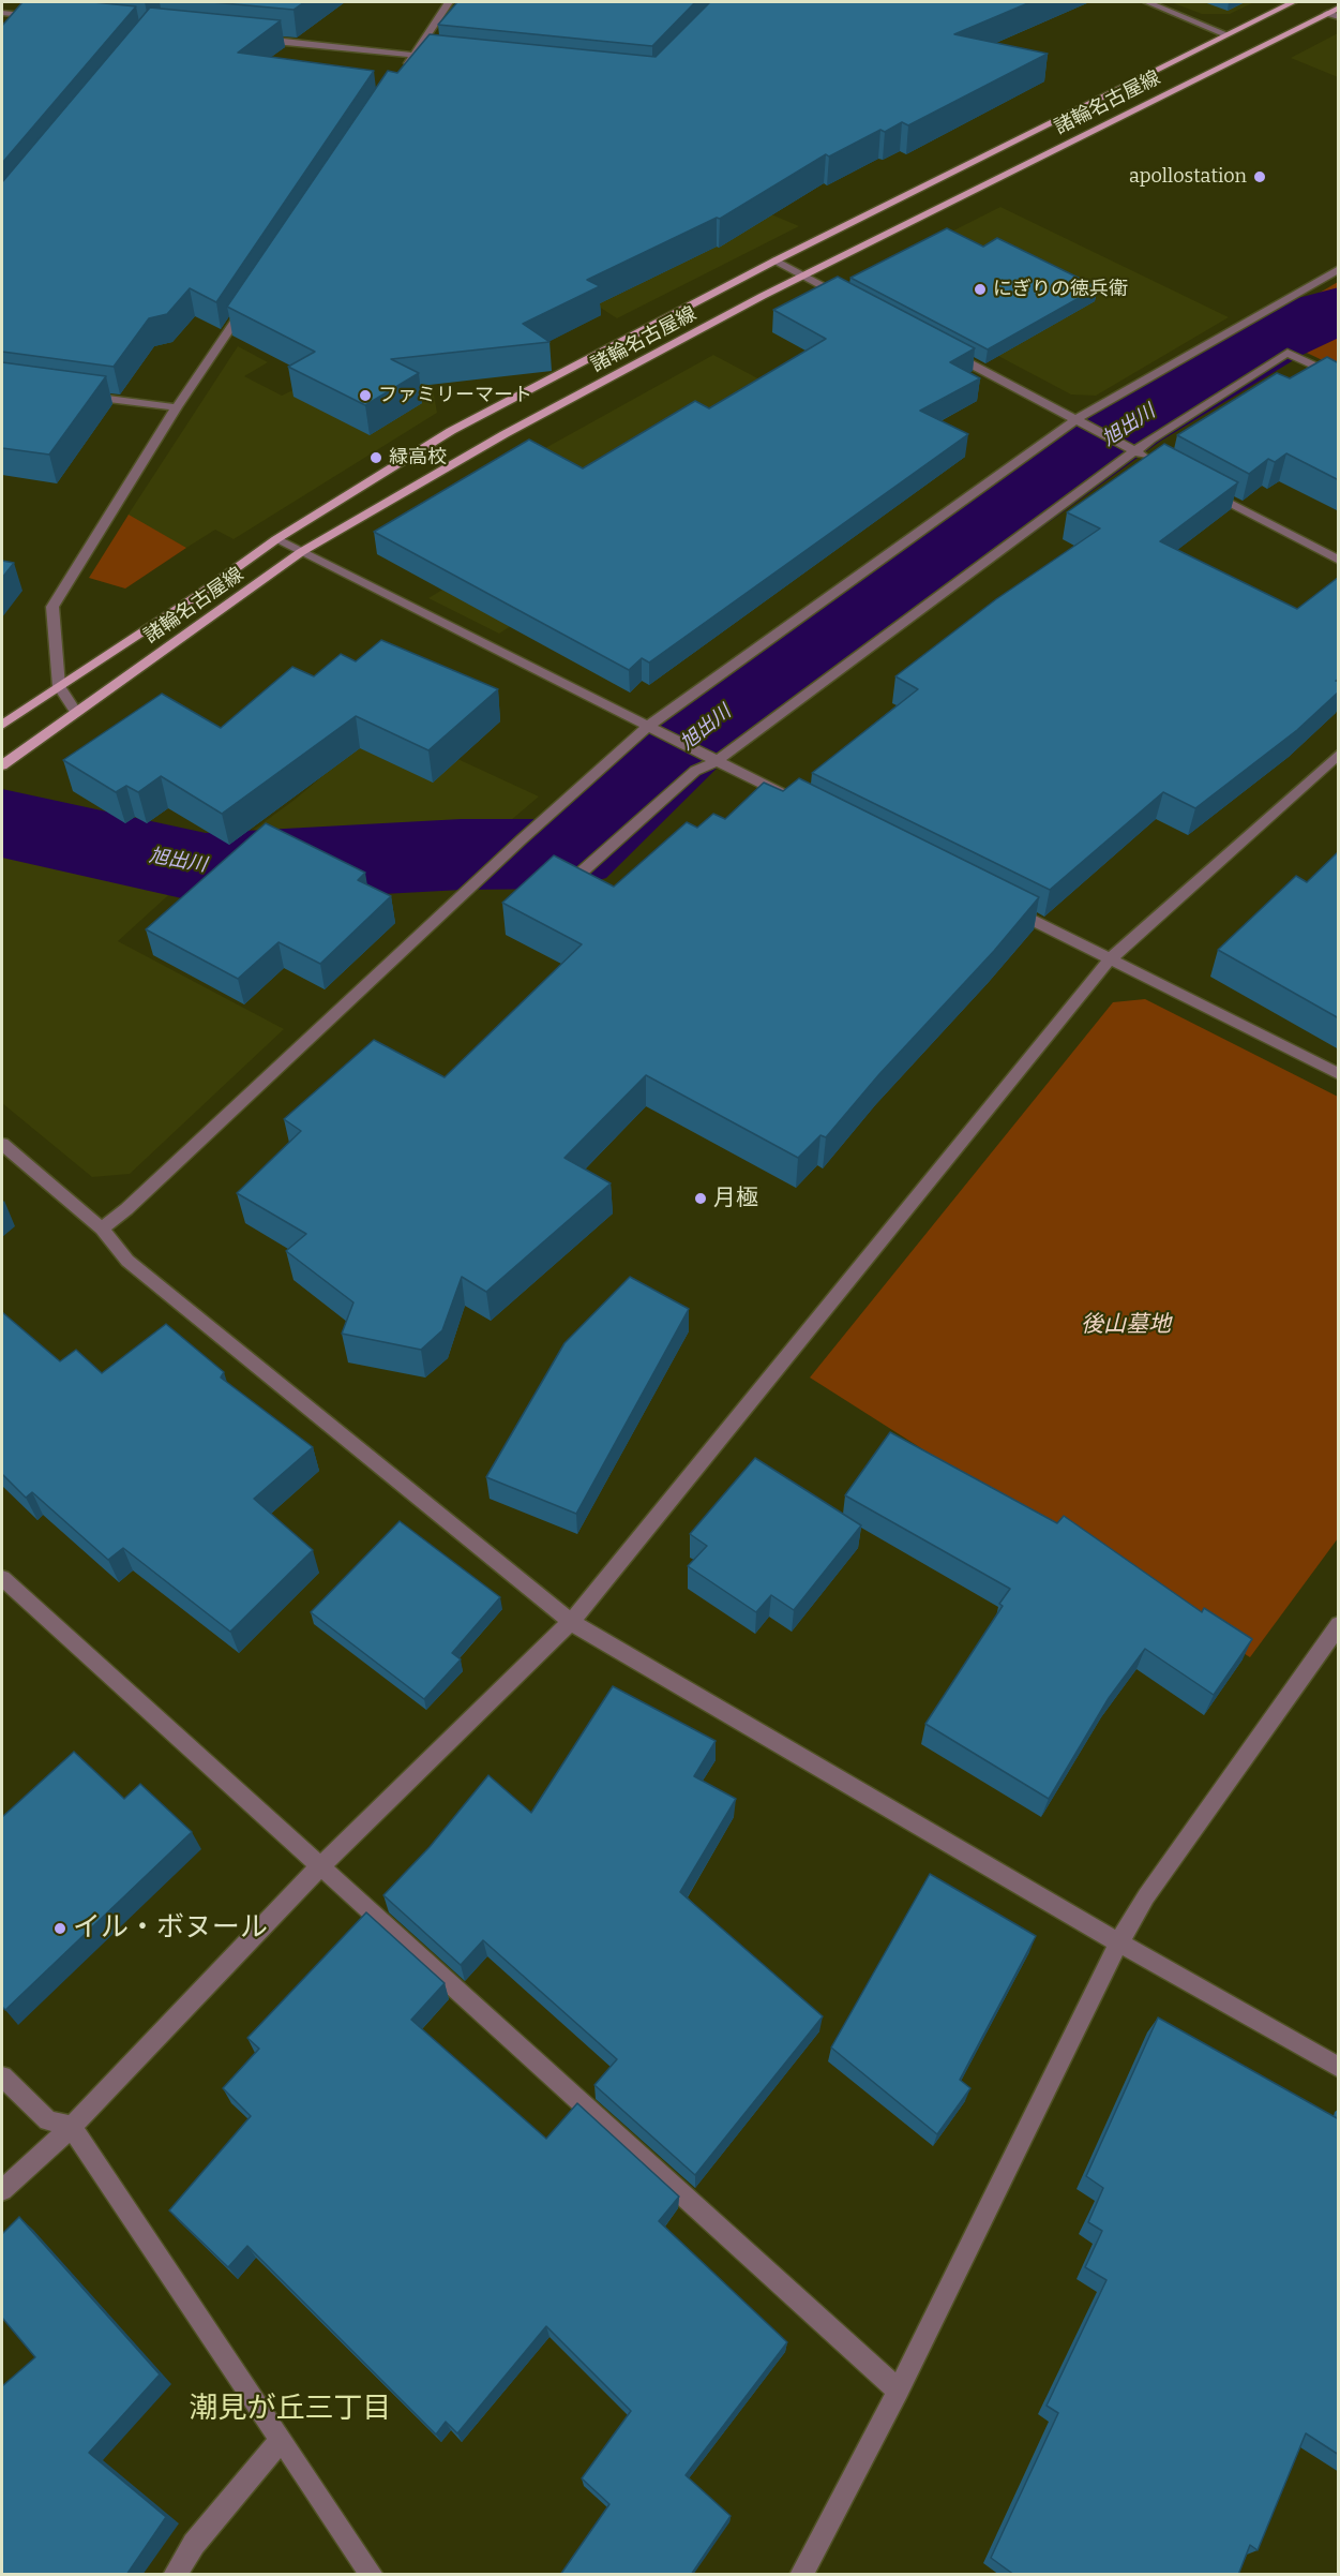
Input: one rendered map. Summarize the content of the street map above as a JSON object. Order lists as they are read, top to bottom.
{
  "streets": {
    "main road": ["諸輪名古屋線"]
  },
  "districts": ["潮見が丘三丁目"],
  "water": ["旭出川"],
  "parks": ["後山墓地"],
  "places": [
    "apollostation",
    "にぎりの徳兵衛",
    "ファミリーマート",
    "緑高校",
    "月極",
    "イル・ボヌール"
  ]
}
